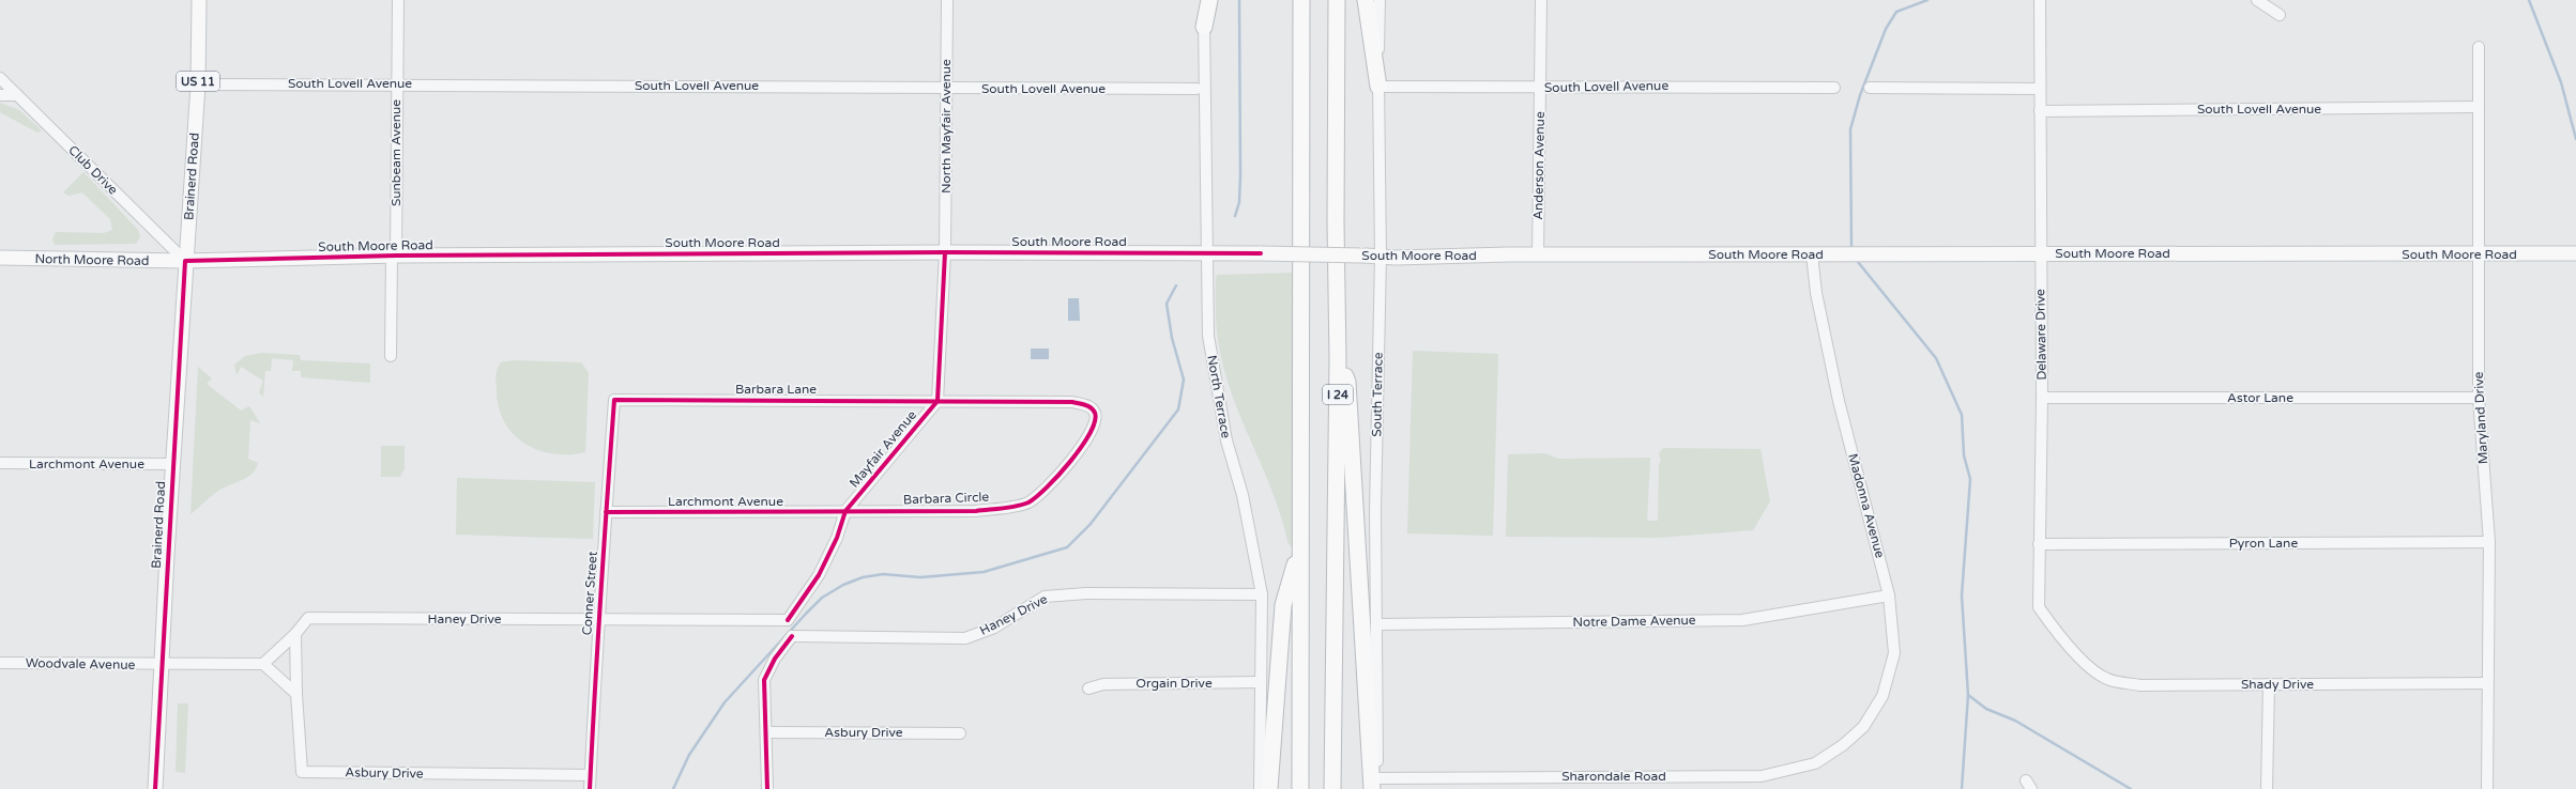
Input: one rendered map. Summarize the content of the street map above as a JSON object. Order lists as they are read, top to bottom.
{
  "streets": {
    "highway": ["I 24"],
    "main road": [
      "US 11",
      "Brainerd Road",
      "South Moore Road",
      "North Moore Road"
    ],
    "street": [
      "South Lovell Avenue",
      "North Mayfair Avenue",
      "Sunbeam Avenue",
      "Anderson Avenue",
      "Club Drive",
      "Delaware Drive",
      "Barbara Lane",
      "South Terrace",
      "North Terrace",
      "Astor Lane",
      "Maryland Drive",
      "Mayfair Avenue",
      "Larchmont Avenue",
      "Barbara Circle",
      "Madonna Avenue",
      "Pyron Lane",
      "Conner Street",
      "Haney Drive",
      "Notre Dame Avenue",
      "Woodvale Avenue",
      "Orgain Drive",
      "Shady Drive",
      "Asbury Drive",
      "Sharondale Road"
    ]
  },
  "crossings": [
    ["South Lovell Avenue", "North Mayfair Avenue"],
    ["South Lovell Avenue", "Sunbeam Avenue"],
    ["South Lovell Avenue", "Anderson Avenue"],
    ["South Lovell Avenue", "Brainerd Road"],
    ["South Lovell Avenue", "Delaware Drive"],
    ["South Lovell Avenue", "South Terrace"],
    ["South Lovell Avenue", "Maryland Drive"],
    ["North Mayfair Avenue", "South Moore Road"],
    ["Sunbeam Avenue", "South Moore Road"],
    ["Anderson Avenue", "South Moore Road"],
    ["Club Drive", "Brainerd Road"],
    ["Club Drive", "South Moore Road"],
    ["Club Drive", "North Moore Road"],
    ["Brainerd Road", "South Moore Road"],
    ["Brainerd Road", "North Moore Road"],
    ["Brainerd Road", "Larchmont Avenue"],
    ["Brainerd Road", "Woodvale Avenue"],
    ["South Moore Road", "North Moore Road"],
    ["South Moore Road", "Delaware Drive"],
    ["South Moore Road", "South Terrace"],
    ["South Moore Road", "North Terrace"],
    ["South Moore Road", "Maryland Drive"],
    ["South Moore Road", "Madonna Avenue"],
    ["Delaware Drive", "Astor Lane"],
    ["Delaware Drive", "Pyron Lane"],
    ["Delaware Drive", "Shady Drive"],
    ["Barbara Lane", "Mayfair Avenue"],
    ["Barbara Lane", "Barbara Circle"],
    ["Barbara Lane", "Conner Street"],
    ["South Terrace", "Notre Dame Avenue"],
    ["South Terrace", "Sharondale Road"],
    ["North Terrace", "Haney Drive"],
    ["North Terrace", "Orgain Drive"],
    ["Astor Lane", "Maryland Drive"],
    ["Maryland Drive", "Pyron Lane"],
    ["Maryland Drive", "Shady Drive"],
    ["Mayfair Avenue", "Larchmont Avenue"],
    ["Mayfair Avenue", "Barbara Circle"],
    ["Mayfair Avenue", "Haney Drive"],
    ["Larchmont Avenue", "Barbara Circle"],
    ["Larchmont Avenue", "Conner Street"],
    ["Madonna Avenue", "Notre Dame Avenue"],
    ["Madonna Avenue", "Sharondale Road"],
    ["Conner Street", "Haney Drive"],
    ["Conner Street", "Asbury Drive"]
  ]
}
